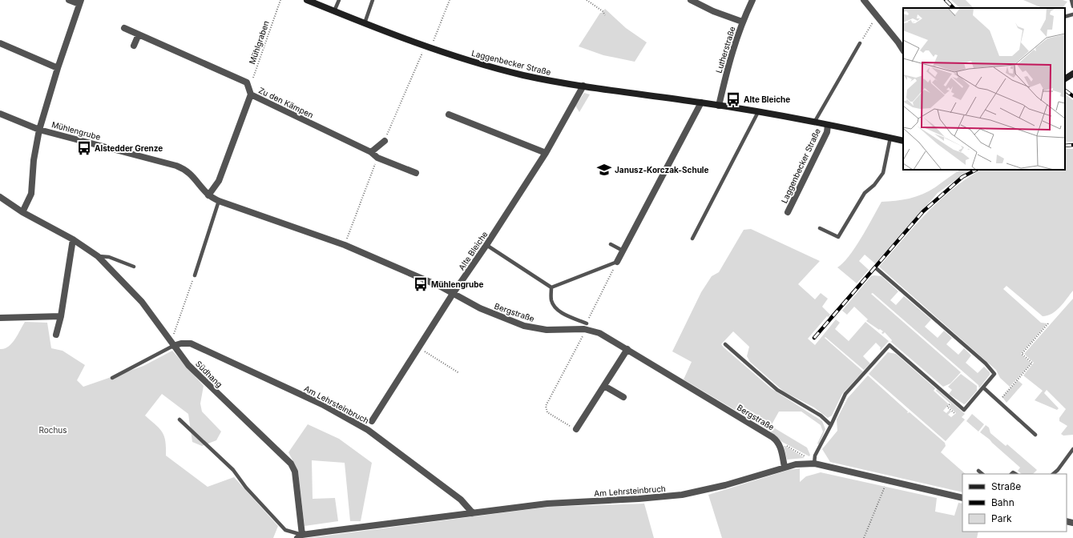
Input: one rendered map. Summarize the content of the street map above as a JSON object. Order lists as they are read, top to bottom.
{
  "streets": {
    "street": [
      "Lutherstraße",
      "Laggenbecker Straße",
      "Zu den Kämpen",
      "Mühlengrube",
      "Alte Bleiche",
      "Bergstraße",
      "Südhang",
      "Am Lehrsteinbruch"
    ],
    "path": ["Mühlgraben"]
  },
  "crossings": [
    ["Mühlgraben", "Zu den Kämpen"],
    ["Lutherstraße", "Laggenbecker Straße"],
    ["Laggenbecker Straße", "Alte Bleiche"],
    ["Mühlengrube", "Alte Bleiche"],
    ["Mühlengrube", "Bergstraße"],
    ["Alte Bleiche", "Bergstraße"],
    ["Bergstraße", "Am Lehrsteinbruch"],
    ["Südhang", "Am Lehrsteinbruch"]
  ],
  "parks": ["Rochus"],
  "places": {
    "bus stop": ["Alte Bleiche", "Alstedder Grenze", "Mühlengrube"],
    "school or university": ["Janusz-Korczak-Schule"]
  },
  "legend": ["Straße", "Bahn", "Park"]
}
